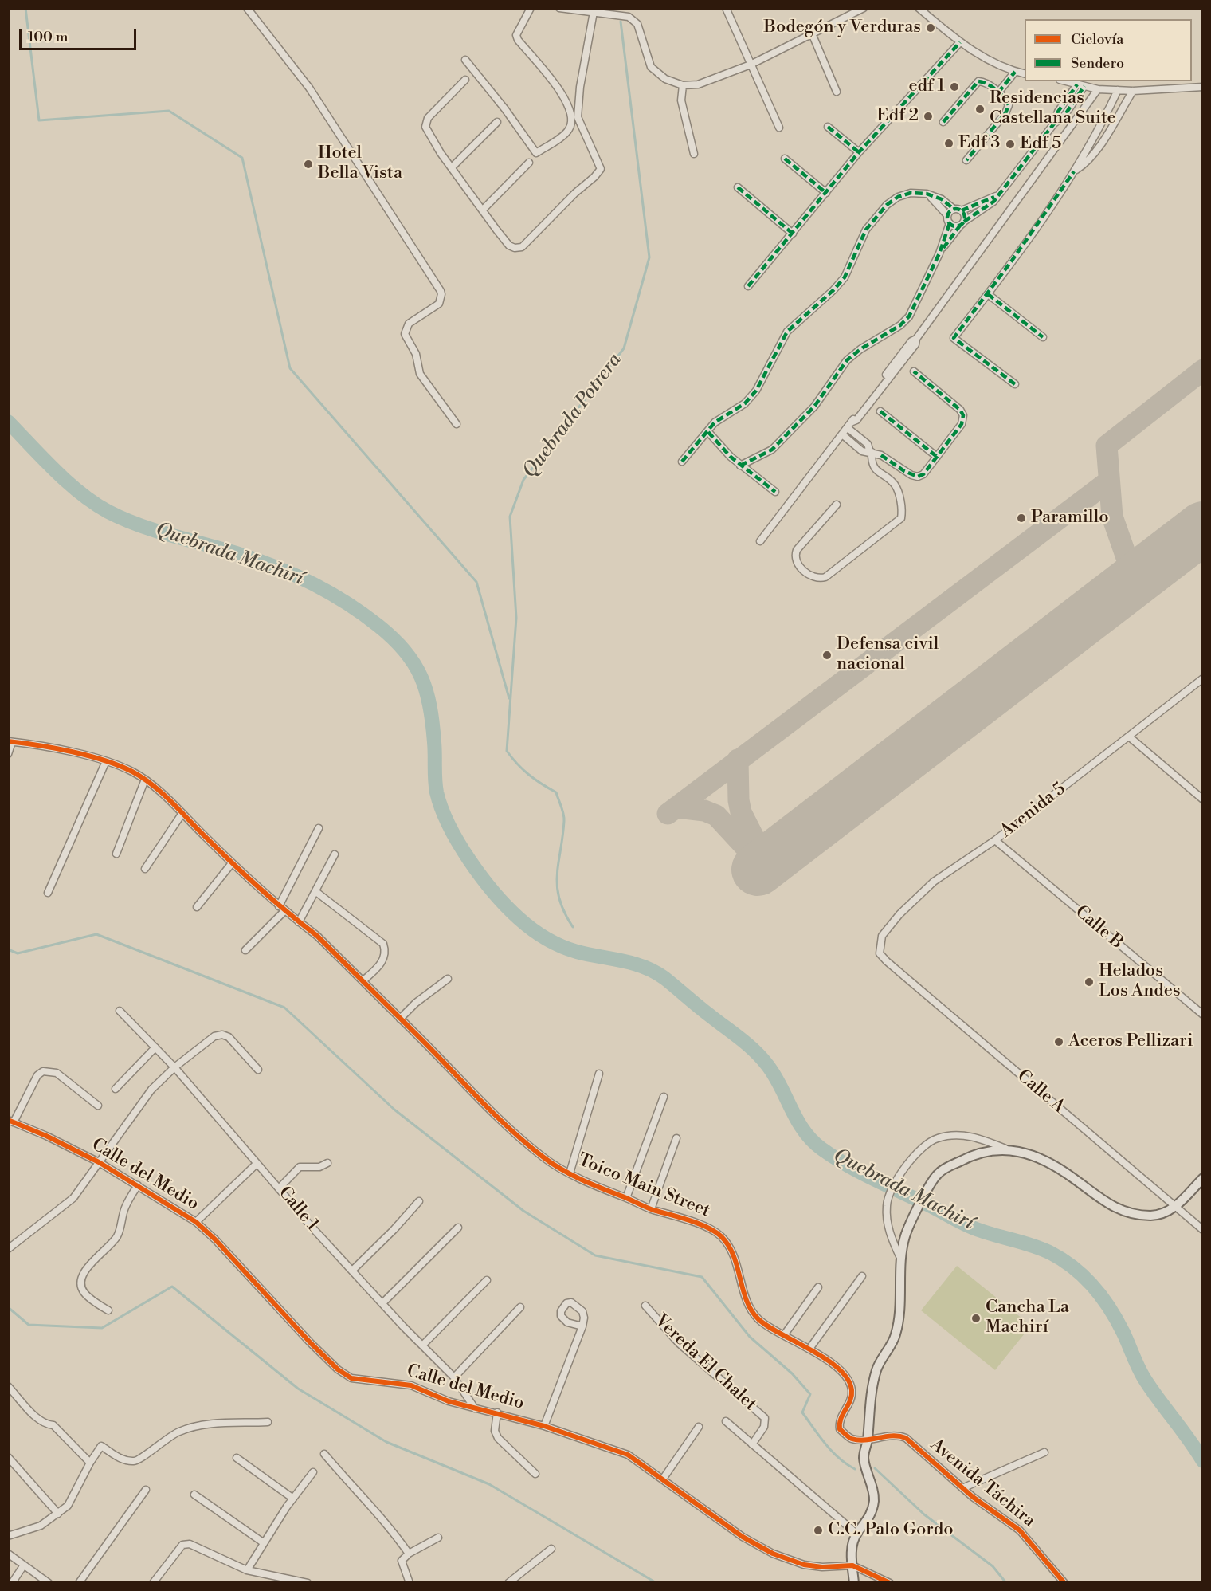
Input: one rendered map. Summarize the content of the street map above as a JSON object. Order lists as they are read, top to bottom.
{
  "streets": {
    "street": [
      "Avenida 5",
      "Calle B",
      "Calle A",
      "Calle del Medio",
      "Toico Main Street",
      "Calle 1",
      "Vereda El Chalet",
      "Avenida Táchira"
    ]
  },
  "crossings": [
    ["Avenida 5", "Calle B"],
    ["Avenida 5", "Calle A"],
    ["Calle del Medio", "Calle 1"],
    ["Toico Main Street", "Avenida Táchira"]
  ],
  "water": ["Quebrada Potrera", "Quebrada Machirí"],
  "places": [
    "Bodegón y Verduras",
    "edf 1",
    "Residencias Castellana Suite",
    "Edf 2",
    "Edf 3",
    "Edf 5",
    "Hotel Bella Vista",
    "Paramillo",
    "Defensa civil nacional",
    "Helados Los Andes",
    "Aceros Pellizari",
    "Cancha La Machirí",
    "C.C. Palo Gordo"
  ],
  "legend": ["Ciclovía", "Sendero"],
  "scale_bar": "100 m"
}
